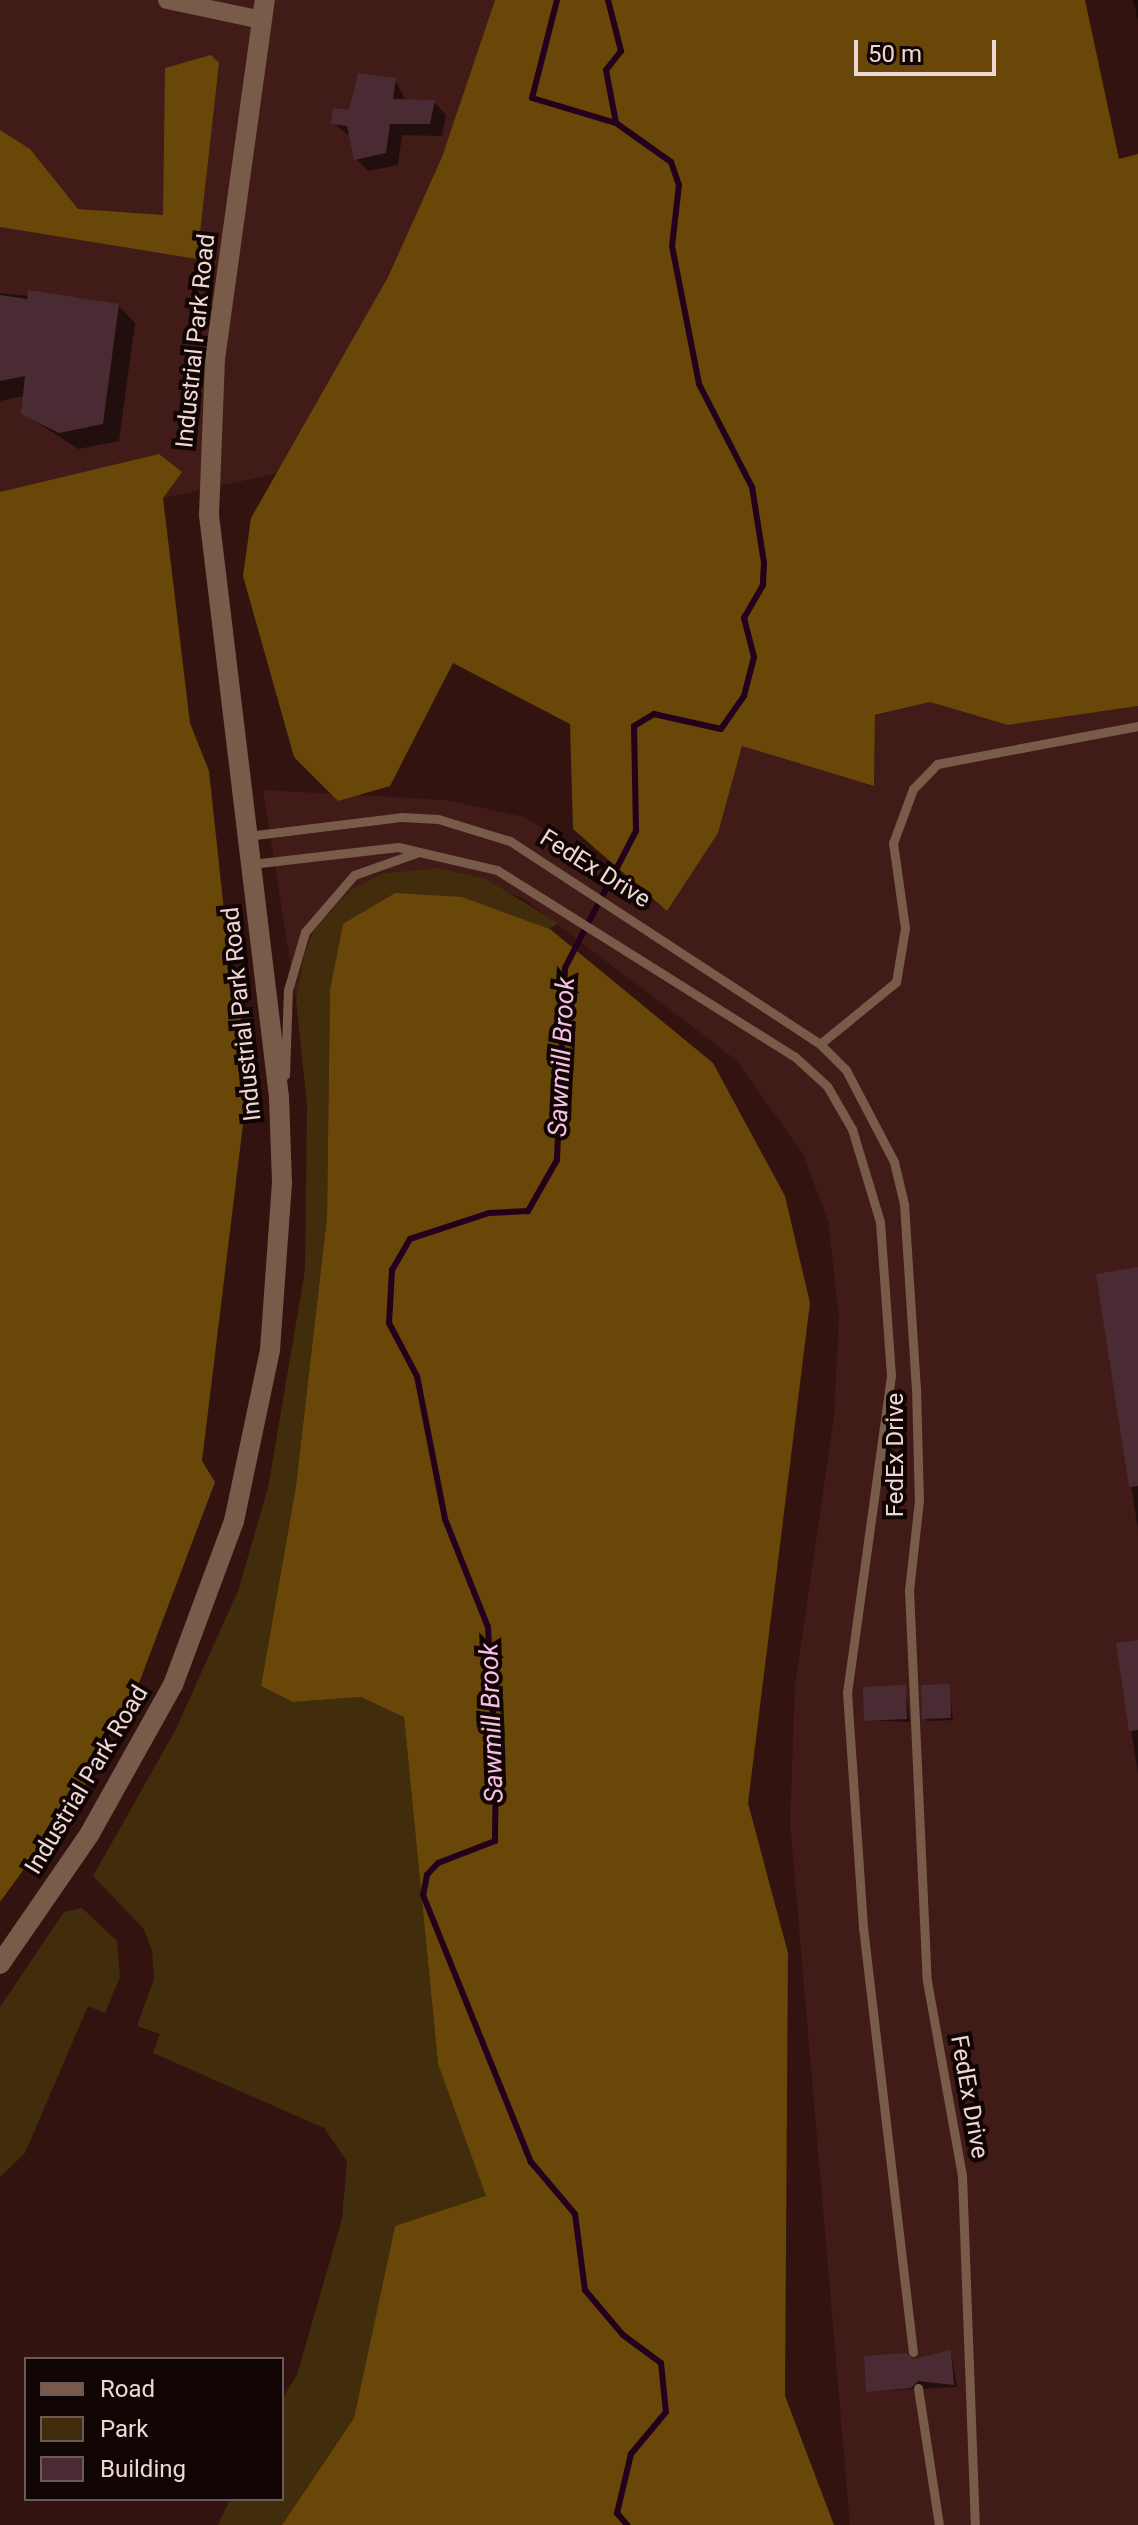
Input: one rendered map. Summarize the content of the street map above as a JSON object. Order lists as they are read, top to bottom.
{
  "streets": {
    "street": ["Industrial Park Road"],
    "lane": ["FedEx Drive"]
  },
  "crossings": [
    ["Industrial Park Road", "FedEx Drive"]
  ],
  "water": ["Sawmill Brook"],
  "legend": ["Road", "Park", "Building"],
  "scale_bar": "50 m"
}
